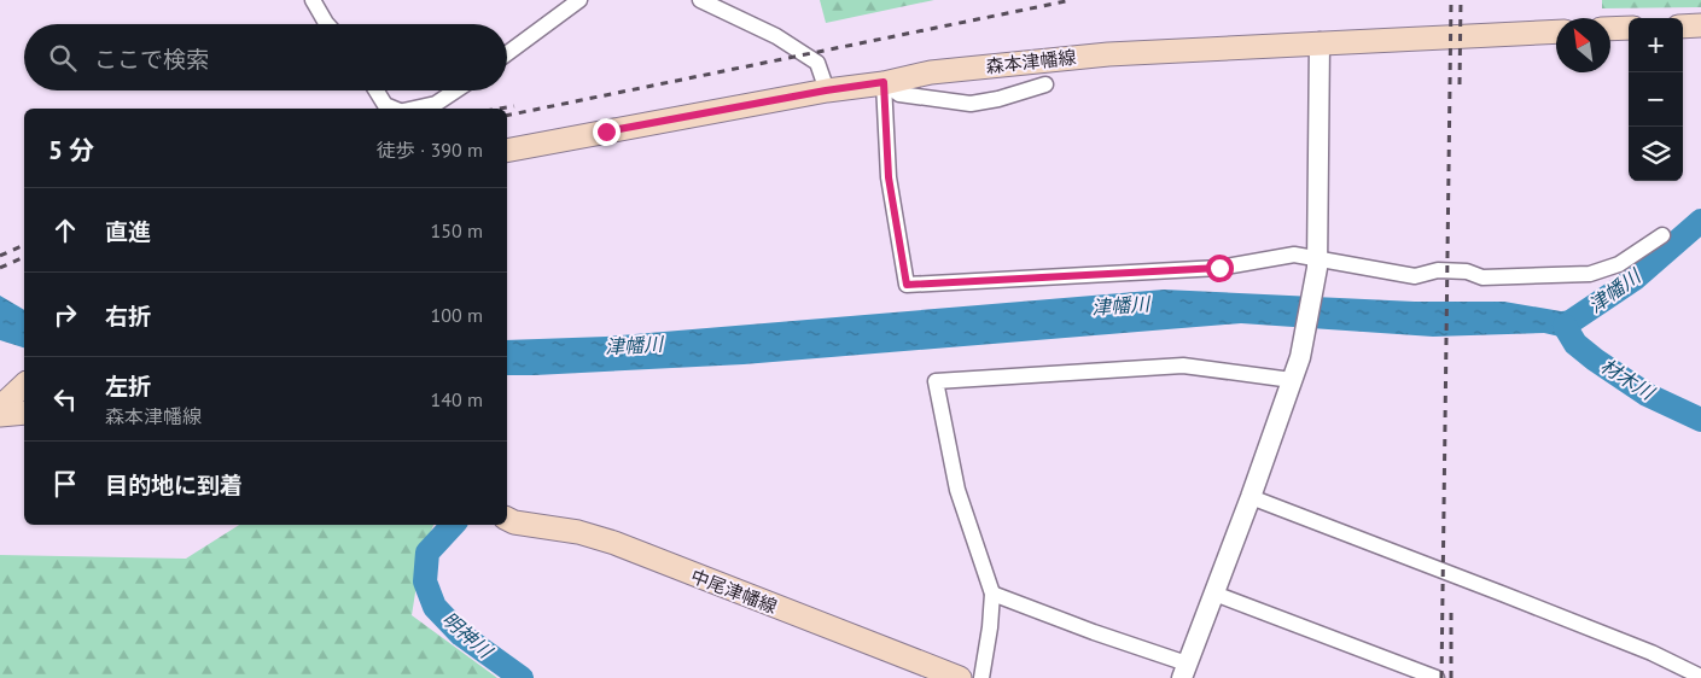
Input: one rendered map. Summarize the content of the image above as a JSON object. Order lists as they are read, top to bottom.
{
  "streets": {
    "main road": ["森本津幡線", "中尾津幡線"]
  },
  "water": ["津幡川", "材木川", "明神川"],
  "north": "top left",
  "page": {
    "map_buttons": ["+", "−"],
    "search": "ここで検索",
    "heading": ["5 分", "徒歩 · 390 m"],
    "list": [
      ["直進", "150 m"],
      ["右折", "100 m"],
      ["左折", "森本津幡線", "140 m"],
      "目的地に到着"
    ]
  }
}
